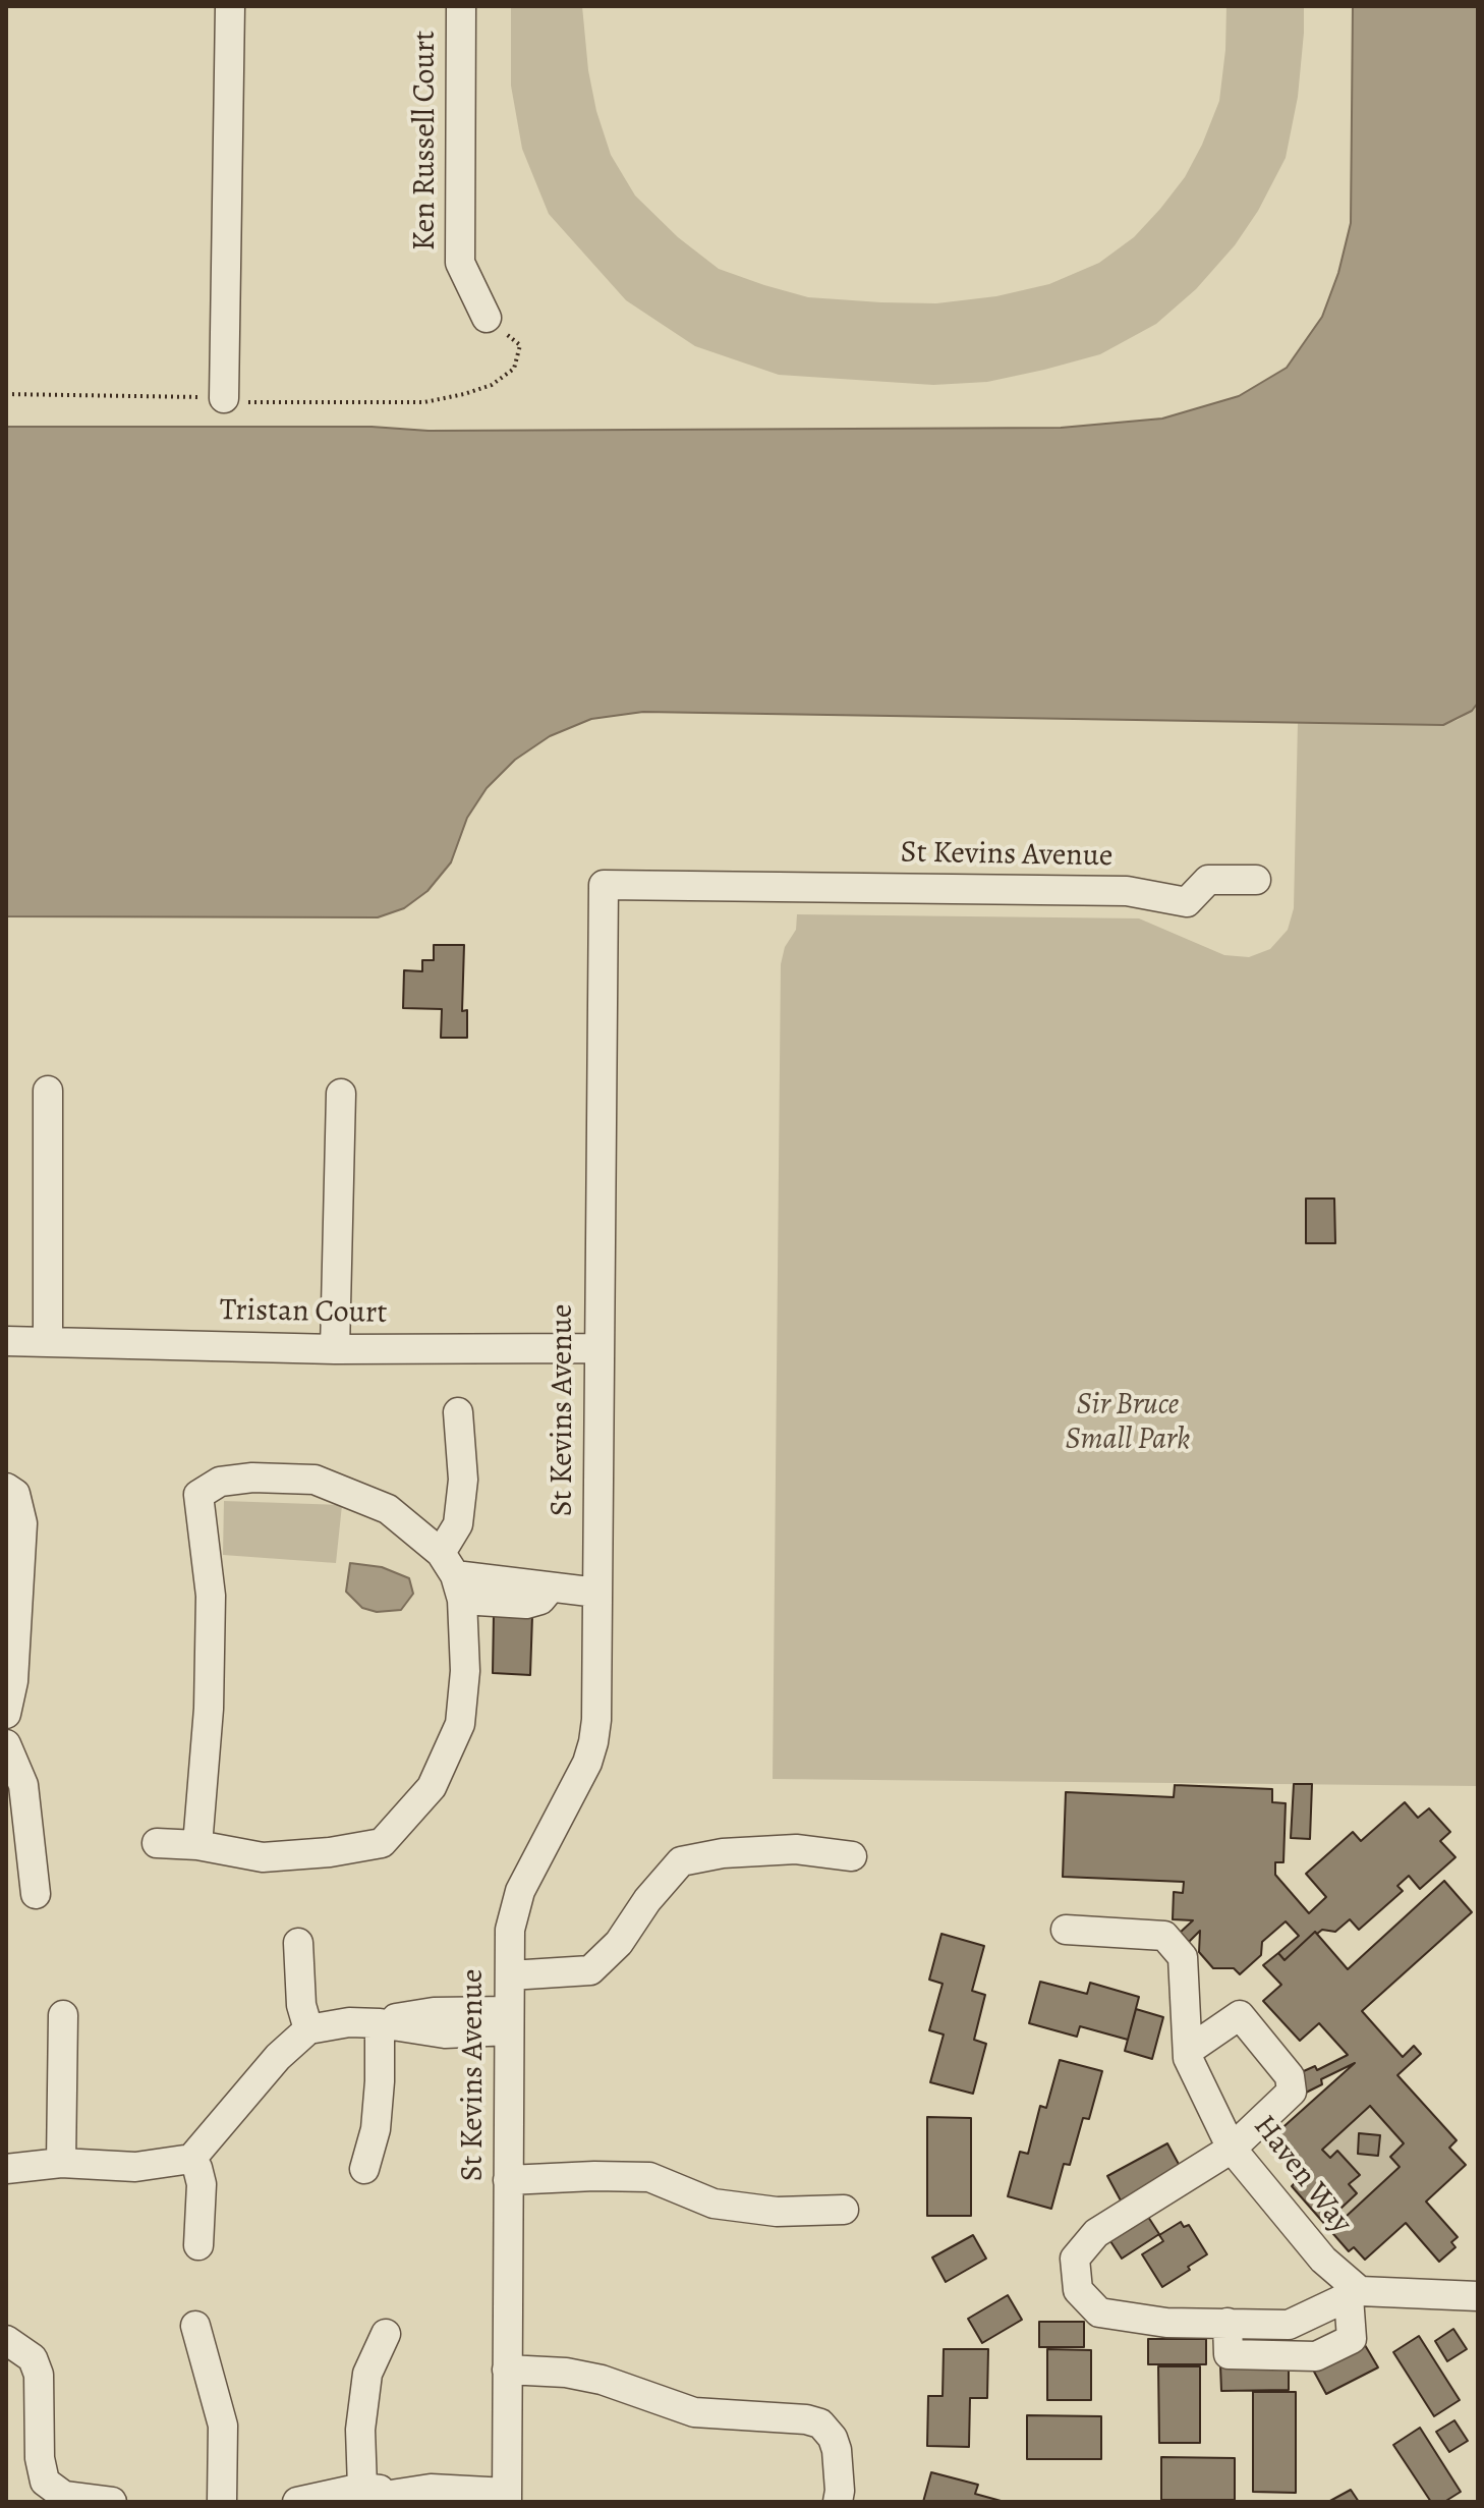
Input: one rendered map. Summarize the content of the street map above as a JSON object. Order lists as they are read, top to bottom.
{
  "streets": {
    "street": [
      "Ken Russell Court",
      "St Kevins Avenue",
      "Tristan Court",
      "Haven Way"
    ]
  },
  "crossings": [
    ["St Kevins Avenue", "Tristan Court"]
  ],
  "parks": ["Sir Bruce Small Park"]
}
